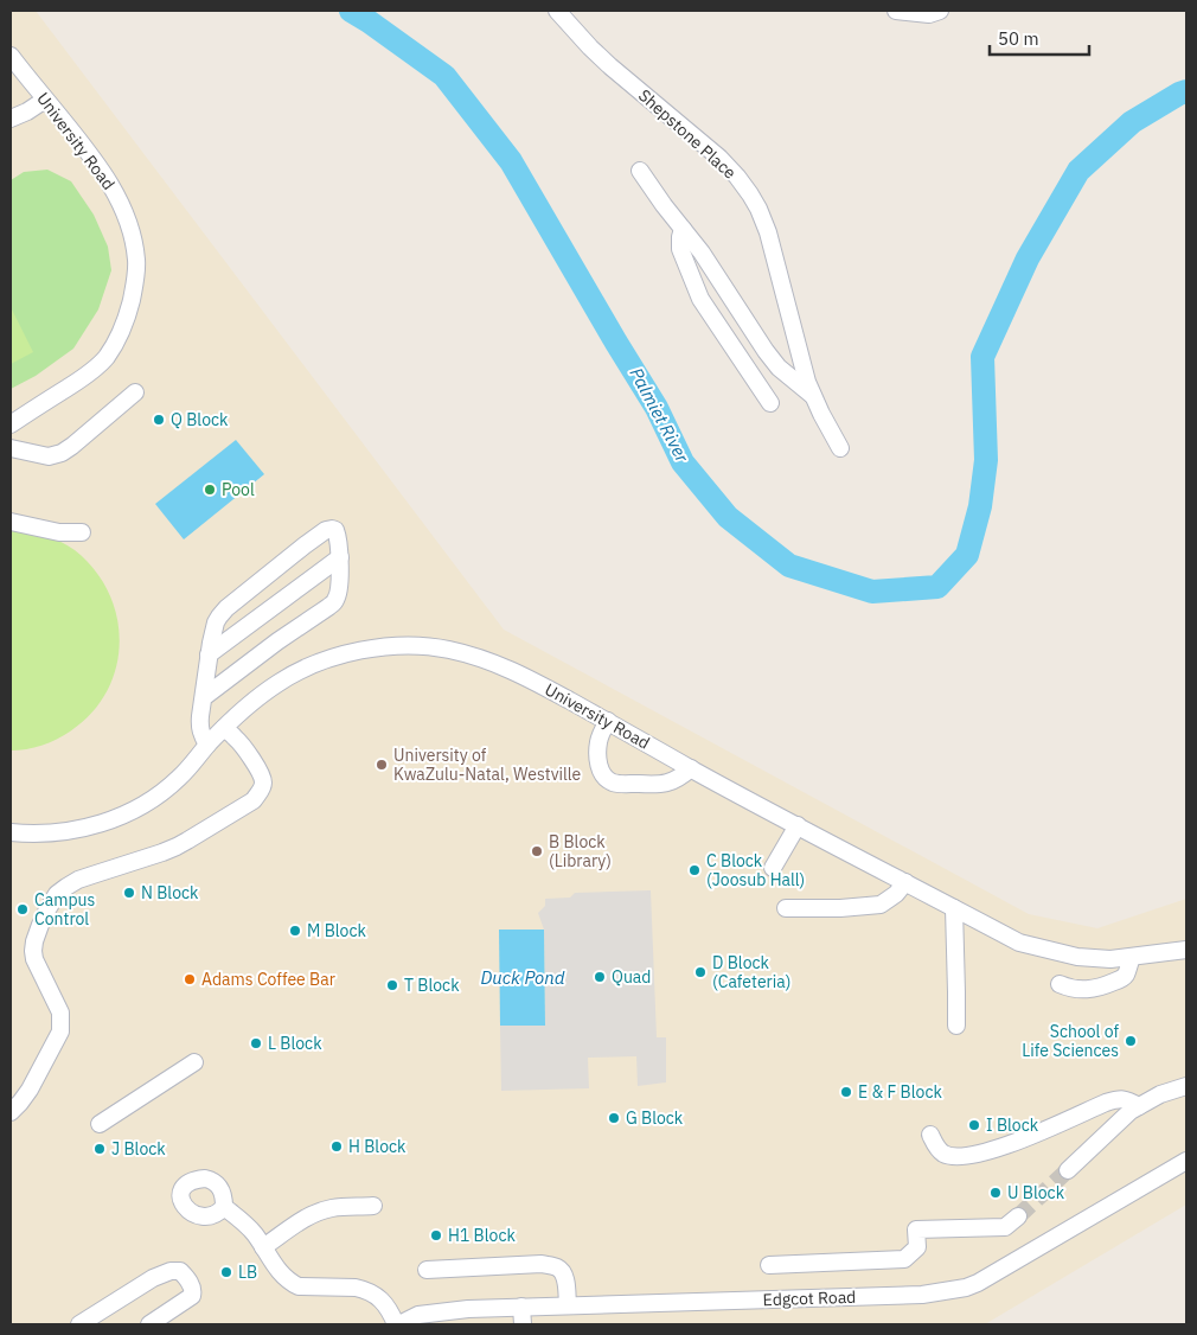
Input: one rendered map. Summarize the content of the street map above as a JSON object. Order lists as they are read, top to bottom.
{
  "streets": {
    "street": ["Shepstone Place", "University Road", "Edgcot Road"]
  },
  "water": ["Palmiet River", "Duck Pond"],
  "places": [
    "Q Block",
    "Pool",
    "University of KwaZulu-Natal, Westville",
    "B Block (Library)",
    "C Block (Joosub Hall)",
    "N Block",
    "Campus Control",
    "M Block",
    "D Block (Cafeteria)",
    "Quad",
    "Adams Coffee Bar",
    "T Block",
    "School of Life Sciences",
    "L Block",
    "E & F Block",
    "G Block",
    "I Block",
    "H Block",
    "J Block",
    "U Block",
    "H1 Block",
    "LB"
  ],
  "scale_bar": "50 m"
}
